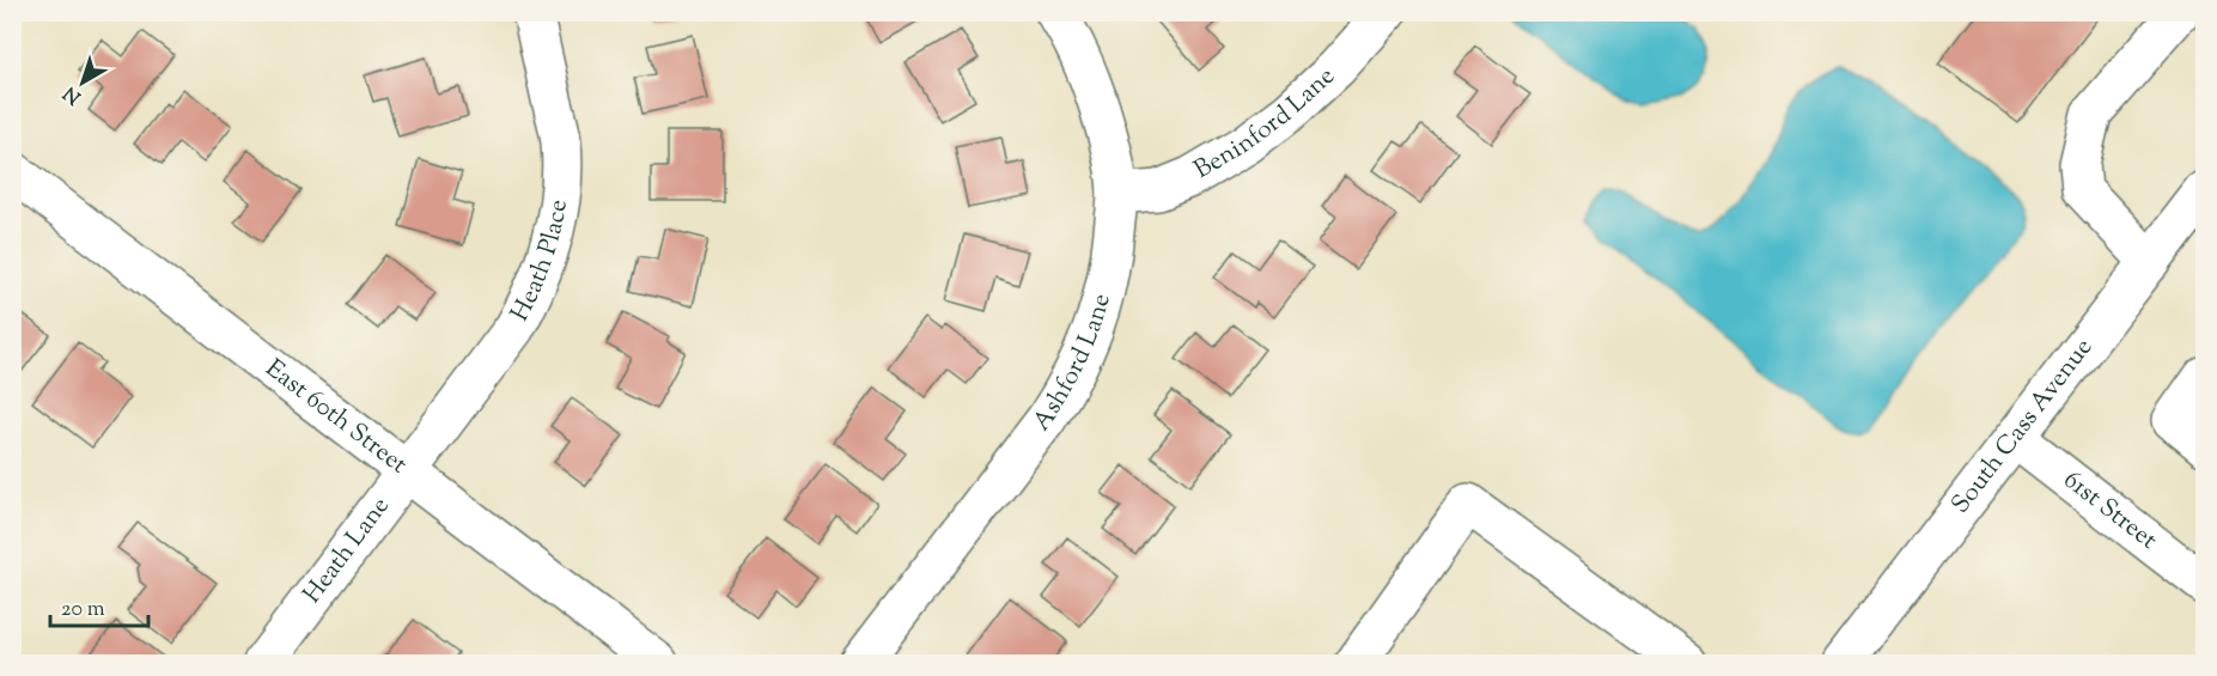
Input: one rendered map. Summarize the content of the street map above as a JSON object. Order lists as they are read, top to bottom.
{
  "streets": {
    "street": [
      "Beninford Lane",
      "Heath Place",
      "Ashford Lane",
      "East 60th Street",
      "South Cass Avenue",
      "61st Street",
      "Heath Lane"
    ]
  },
  "crossings": [
    ["Beninford Lane", "Ashford Lane"],
    ["Heath Place", "East 60th Street"],
    ["Heath Place", "Heath Lane"],
    ["East 60th Street", "Heath Lane"],
    ["South Cass Avenue", "61st Street"]
  ],
  "scale_bar": "20 m",
  "north": "bottom left"
}
